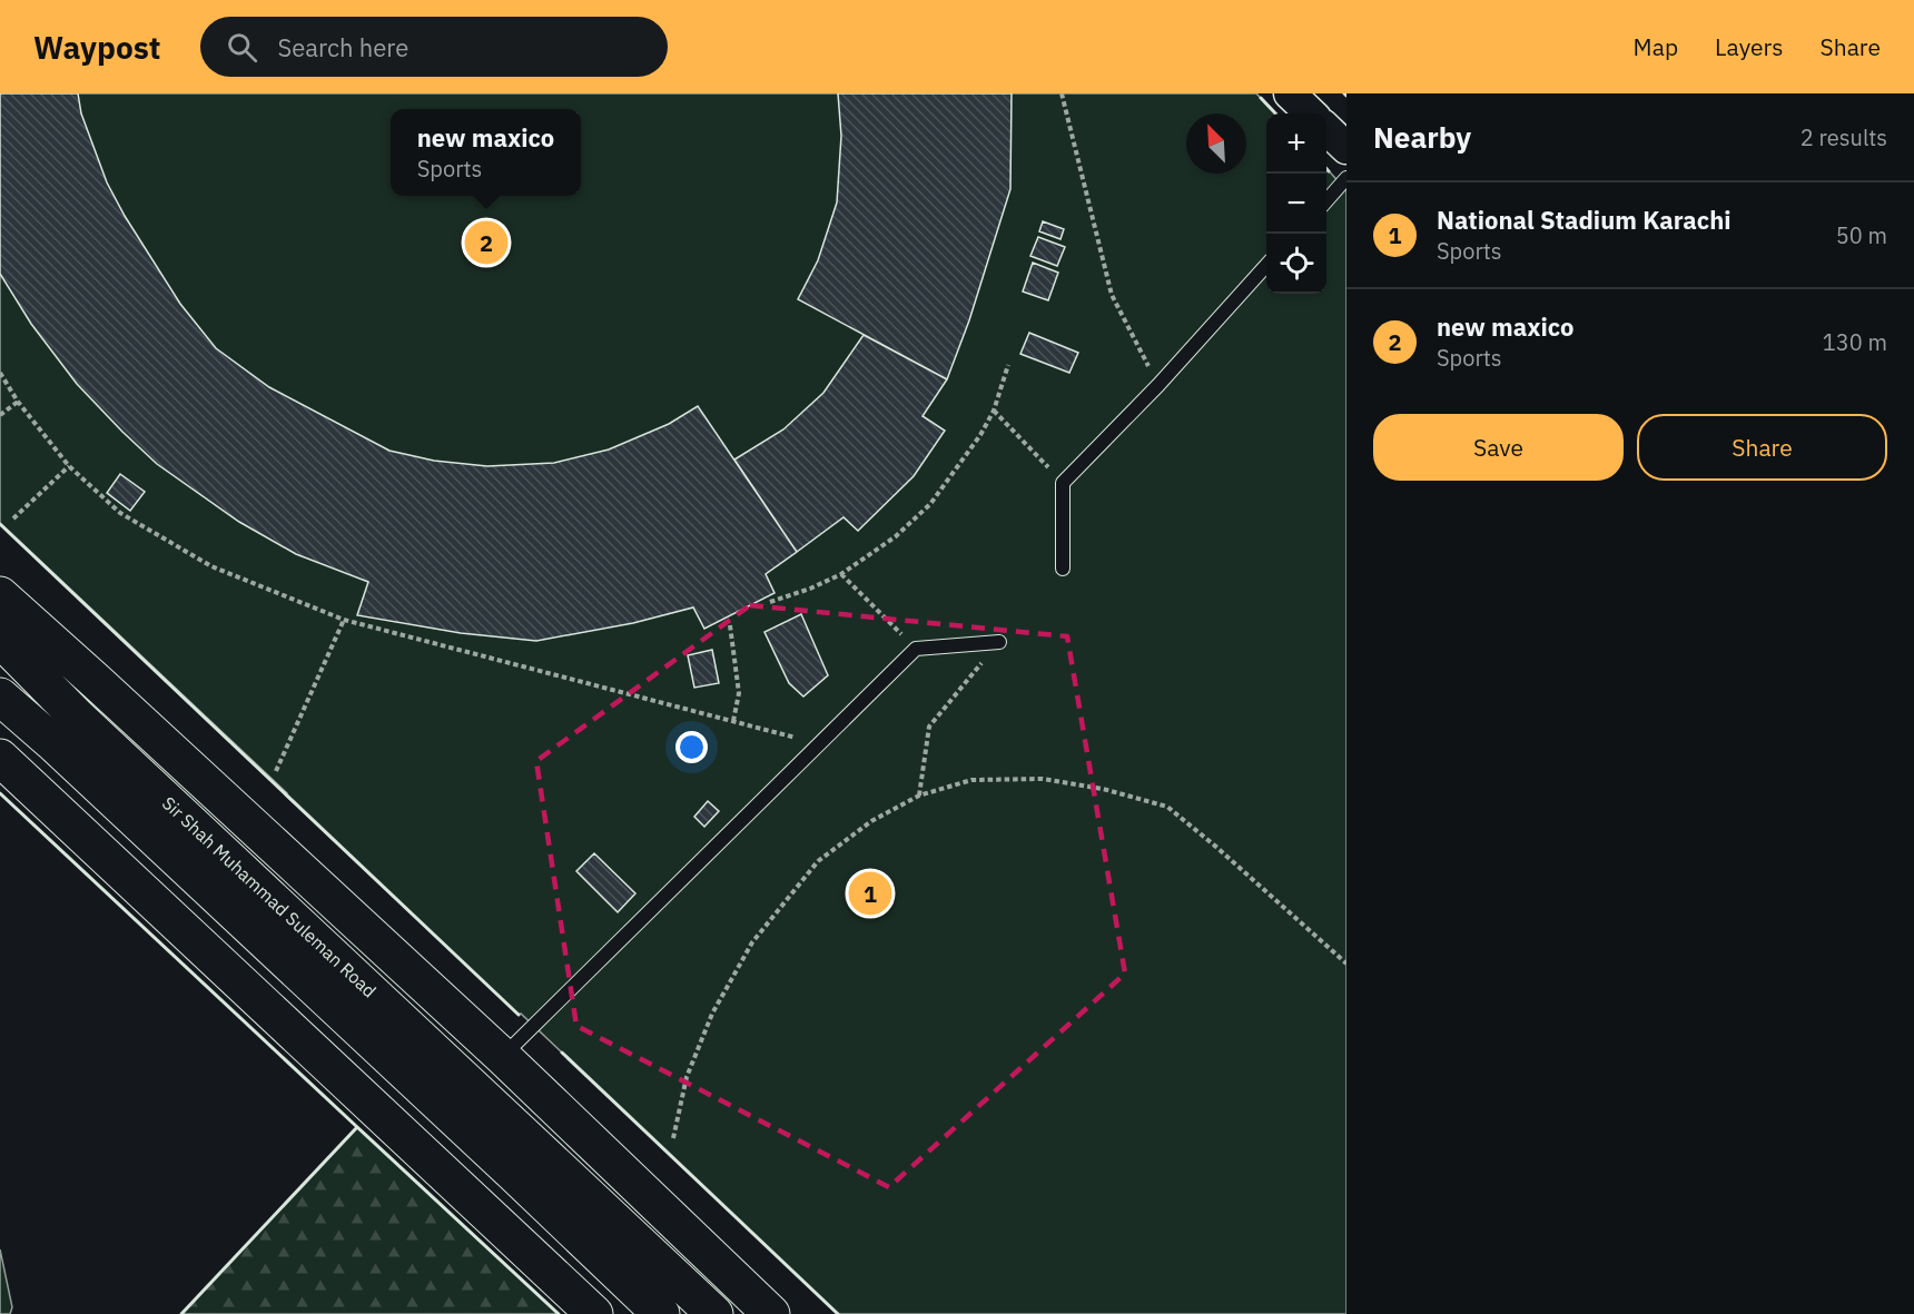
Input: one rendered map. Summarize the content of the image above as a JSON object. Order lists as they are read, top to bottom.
{
  "streets": {
    "highway": ["Sir Shah Muhammad Suleman Road"]
  },
  "north": "top left",
  "page": {
    "header": "Waypost",
    "search": "Search here",
    "nav": ["Map", "Layers", "Share"],
    "heading": ["Nearby", "2 results"],
    "popup": ["new maxico", "Sports"],
    "map_buttons": ["+", "−"],
    "list": [
      {
        "mark": "1",
        "name": "National Stadium Karachi",
        "note": "Sports",
        "value": "50 m"
      },
      {
        "mark": "2",
        "name": "new maxico",
        "note": "Sports",
        "value": "130 m"
      }
    ],
    "pins": ["2", "1"],
    "buttons": ["Save", "Share"]
  }
}
